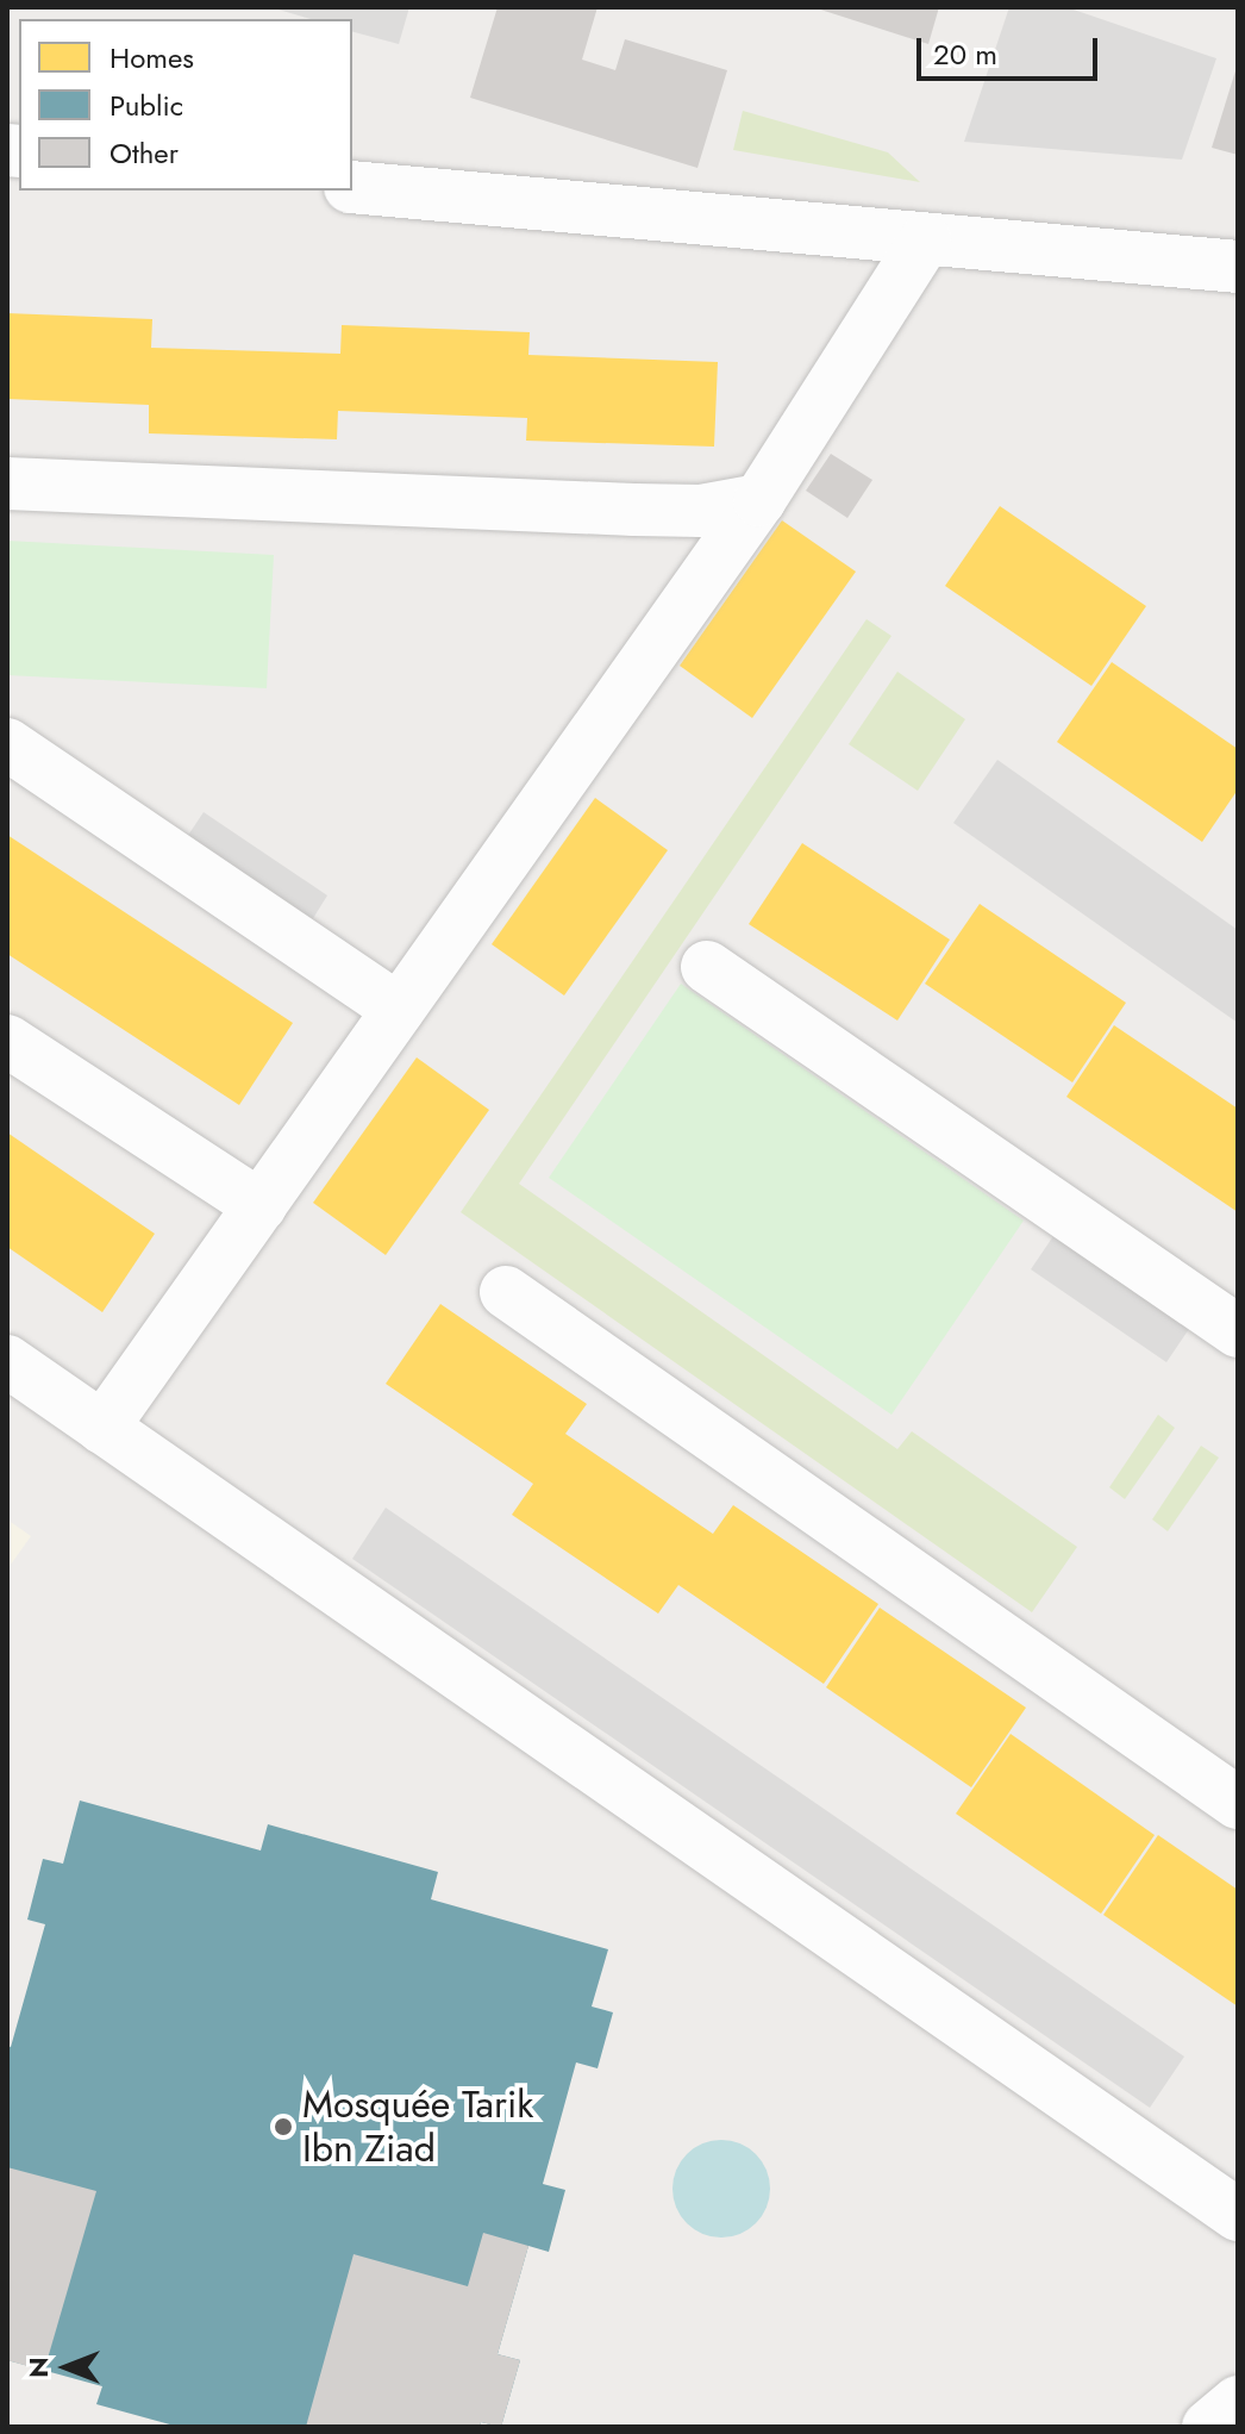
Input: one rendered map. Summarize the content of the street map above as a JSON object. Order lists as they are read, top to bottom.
{
  "places": ["Mosquée Tarik Ibn Ziad"],
  "legend": ["Homes", "Public", "Other"],
  "scale_bar": "20 m",
  "north": "left"
}
